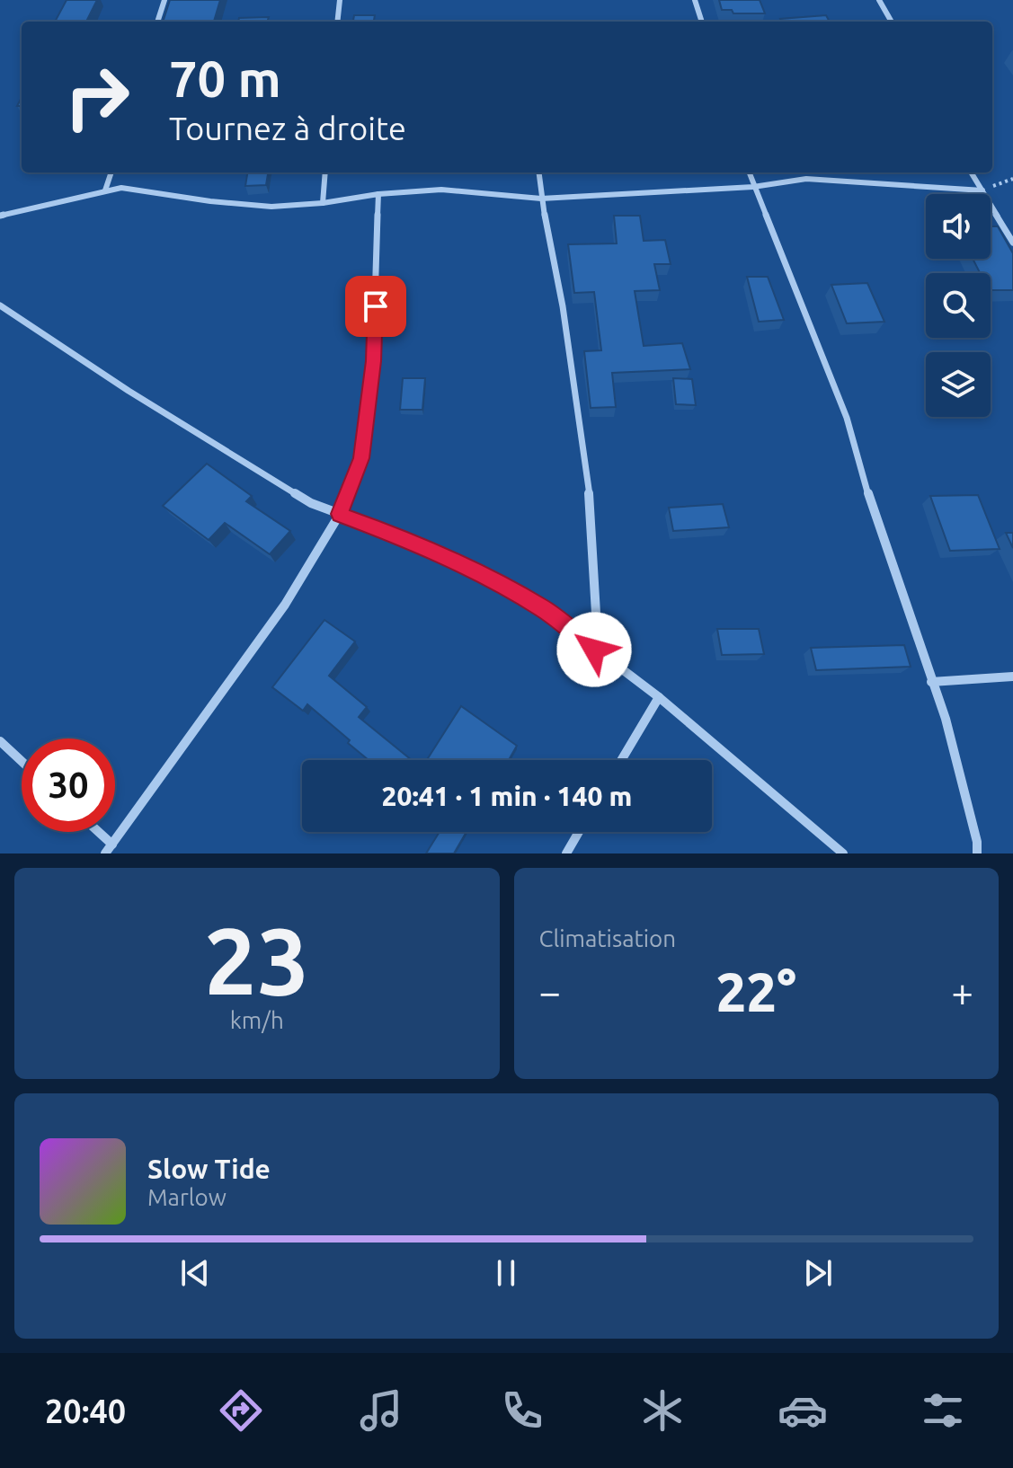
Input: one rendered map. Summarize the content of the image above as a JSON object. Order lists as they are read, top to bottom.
{
  "page": {
    "turn": ["70 m", "Tournez à droite"],
    "limit": "30",
    "trip": "20:41 · 1 min · 140 m",
    "tile": [
      ["23", "km/h"],
      "Climatisation"
    ],
    "heat": ["−", "22°", "+"],
    "song": ["Slow Tide", "Marlow"],
    "tabs": "20:40"
  }
}
